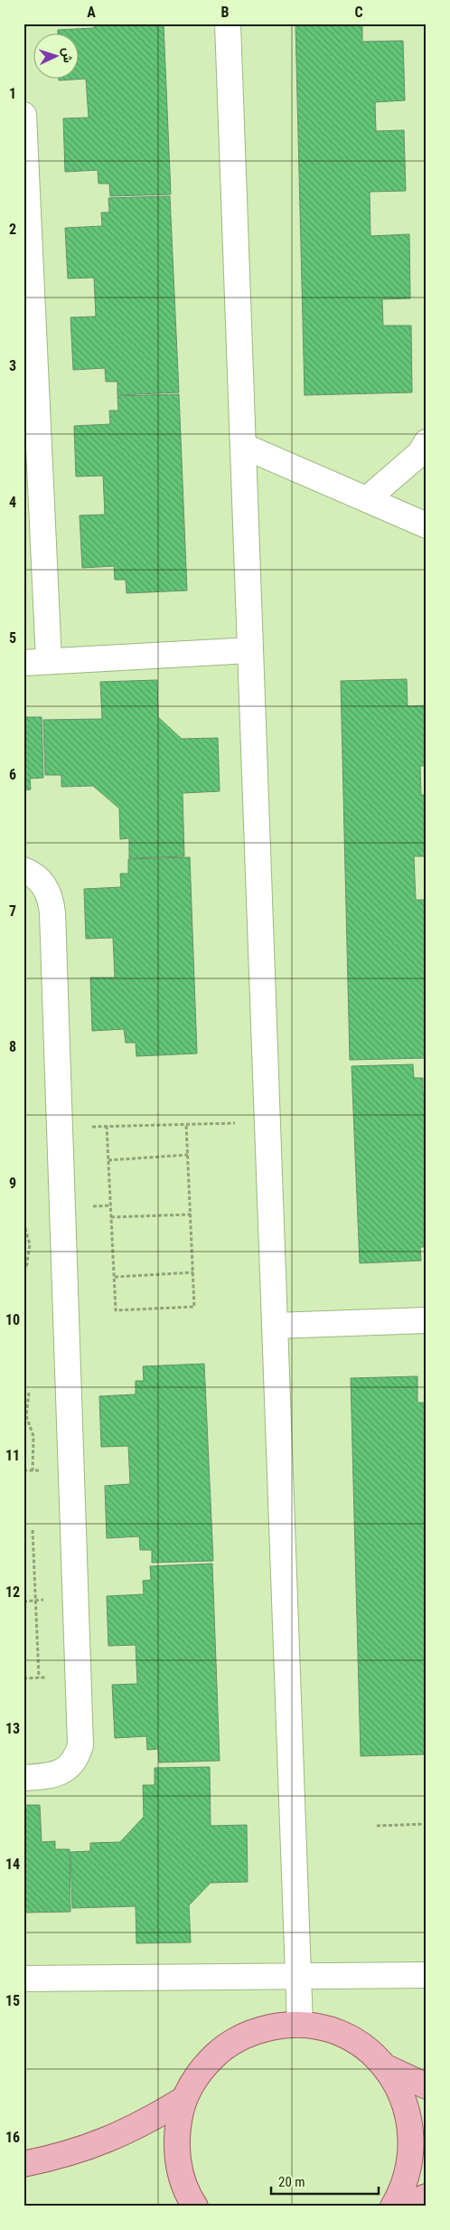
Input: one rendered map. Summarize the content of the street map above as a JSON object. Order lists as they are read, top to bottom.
{
  "scale_bar": "20 m",
  "north": "right",
  "grid": {
    "columns": ["A", "B", "C"],
    "rows": [
      "1",
      "2",
      "3",
      "4",
      "5",
      "6",
      "7",
      "8",
      "9",
      "10",
      "11",
      "12",
      "13",
      "14",
      "15",
      "16"
    ]
  }
}
